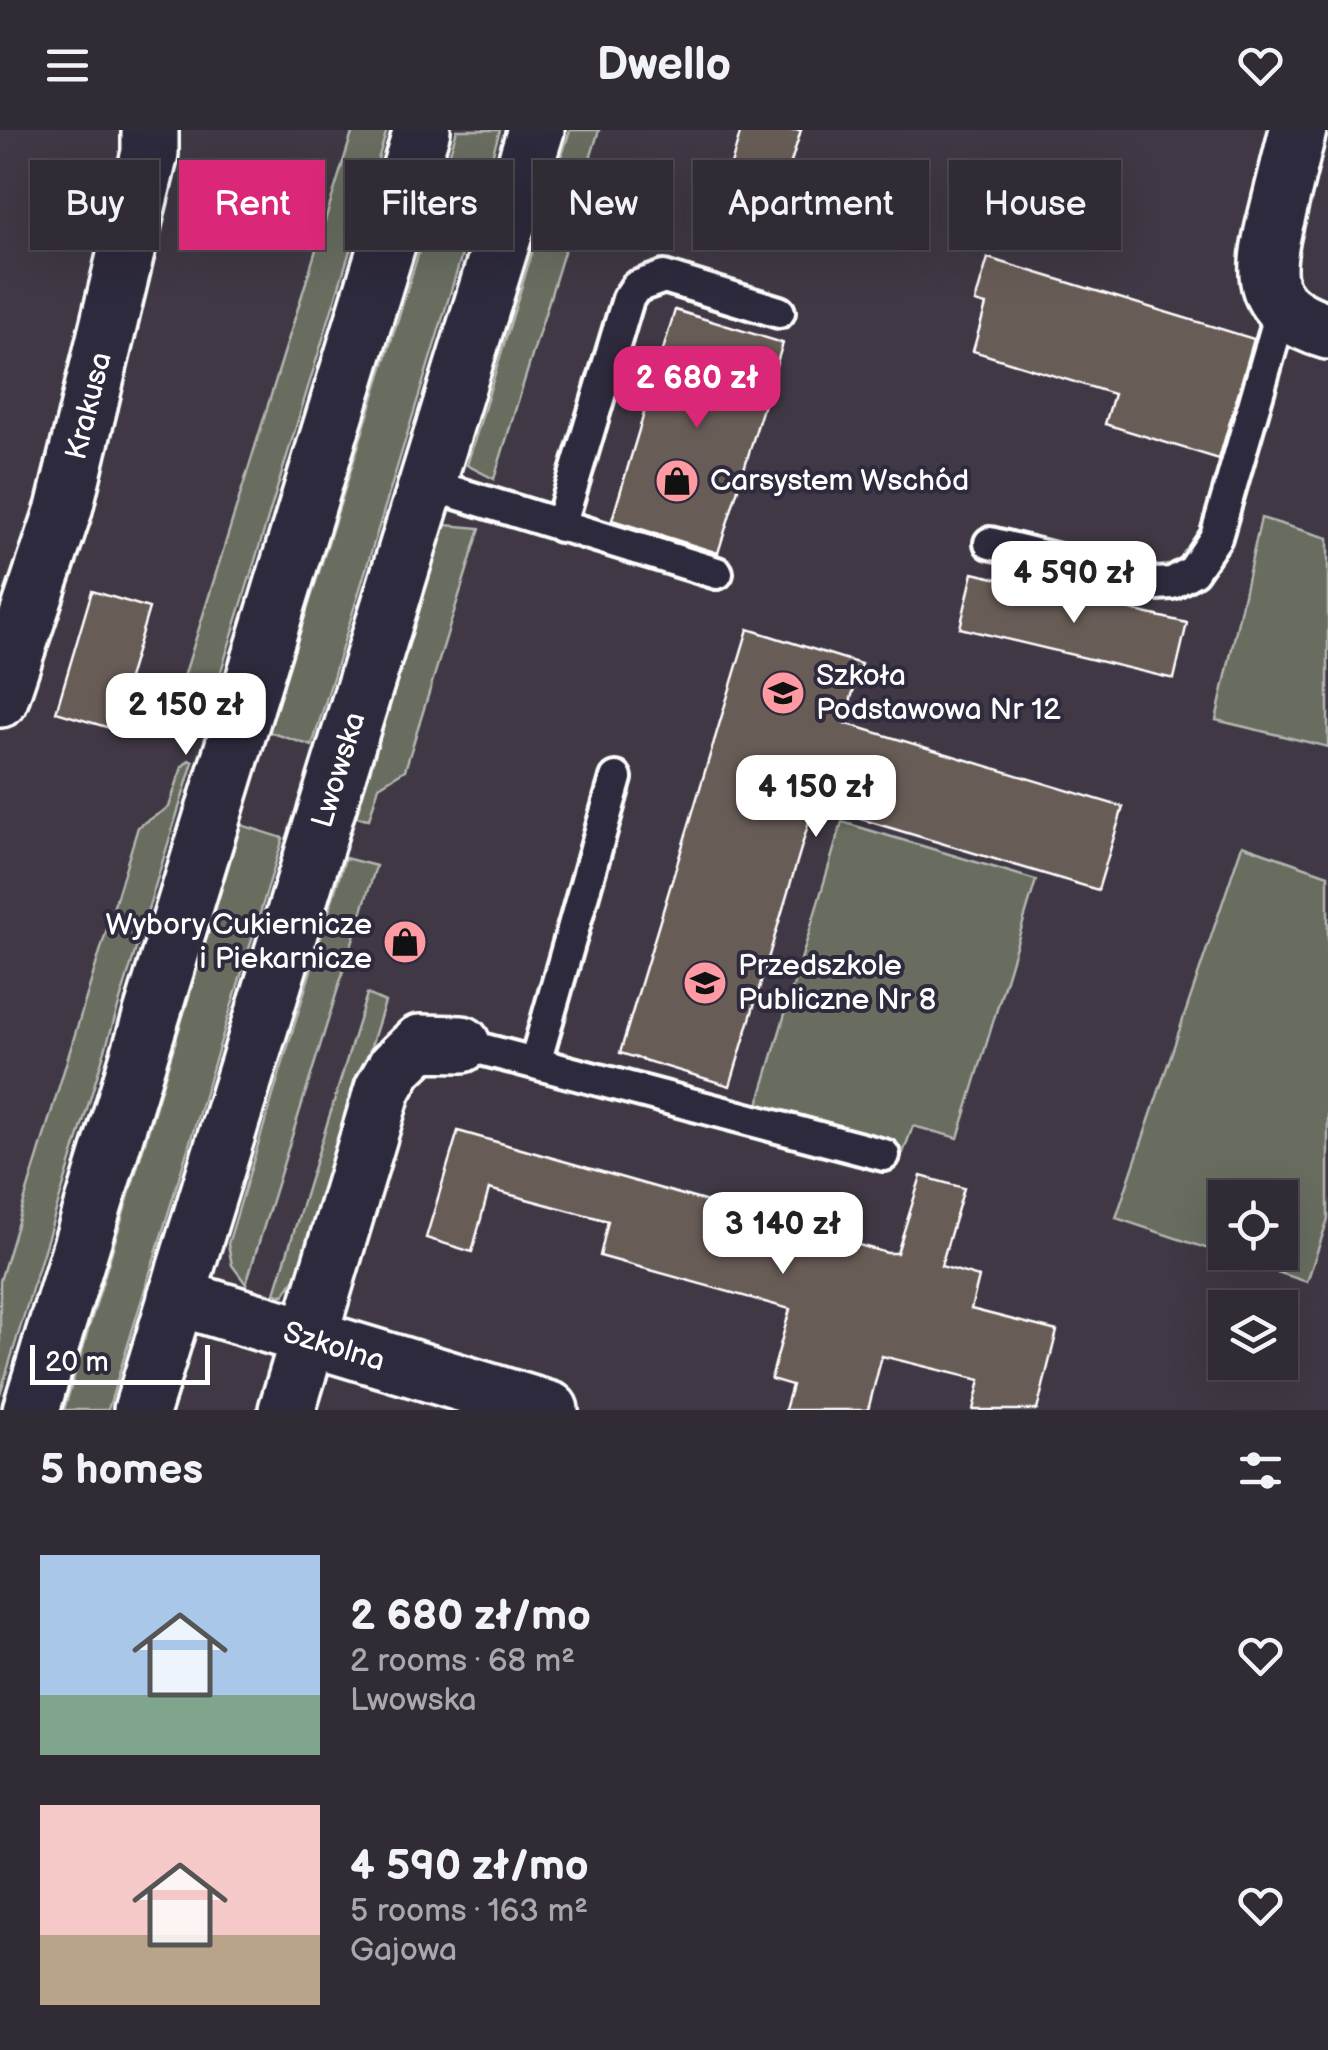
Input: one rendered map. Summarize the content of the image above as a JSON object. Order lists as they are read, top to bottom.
{
  "streets": {
    "main road": ["Krakusa", "Lwowska", "Szkolna"]
  },
  "crossings": [
    ["Lwowska", "Szkolna"]
  ],
  "places": {
    "shop": ["Carsystem Wschód", "Wybory Cukiernicze i Piekarnicze"],
    "school or university": ["Szkoła Podstawowa Nr 12", "Przedszkole Publiczne Nr 8"]
  },
  "scale_bar": "20 m",
  "page": {
    "header": "Dwello",
    "chip": [
      "Buy",
      "Rent",
      "Filters",
      "New",
      "Apartment",
      "House"
    ],
    "price": [
      "2 680 zł",
      "4 590 zł",
      "2 150 zł",
      "4 150 zł",
      "3 140 zł"
    ],
    "scale": "20 m",
    "heading": "5 homes",
    "list": [
      {
        "name": "2 680 zł/mo",
        "note": "2 rooms · 68 m² · Lwowska"
      },
      {
        "name": "4 590 zł/mo",
        "note": "5 rooms · 163 m² · Gajowa"
      }
    ]
  }
}
